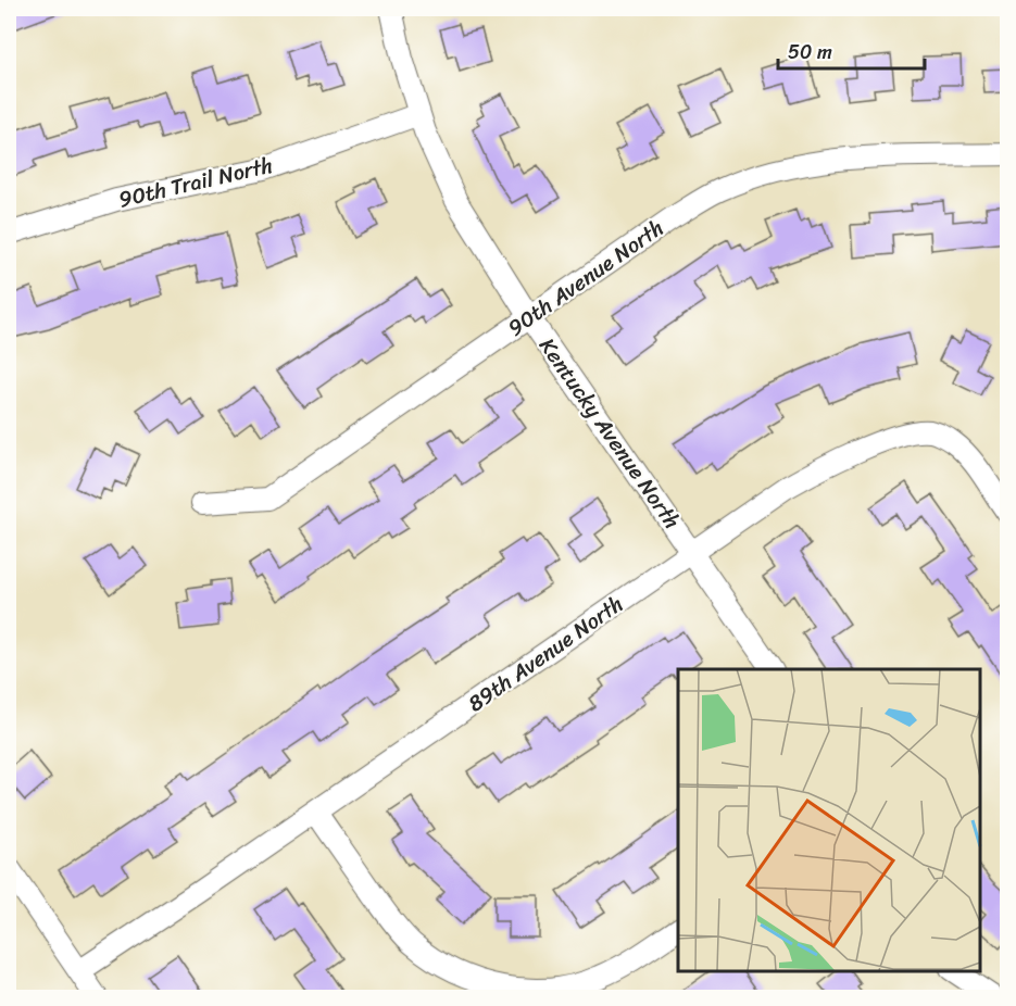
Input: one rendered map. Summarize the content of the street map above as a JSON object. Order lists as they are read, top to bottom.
{
  "streets": {
    "street": [
      "90th Trail North",
      "90th Avenue North",
      "Kentucky Avenue North",
      "89th Avenue North"
    ]
  },
  "crossings": [
    ["90th Trail North", "Kentucky Avenue North"],
    ["90th Avenue North", "Kentucky Avenue North"],
    ["Kentucky Avenue North", "89th Avenue North"]
  ],
  "scale_bar": "50 m"
}
